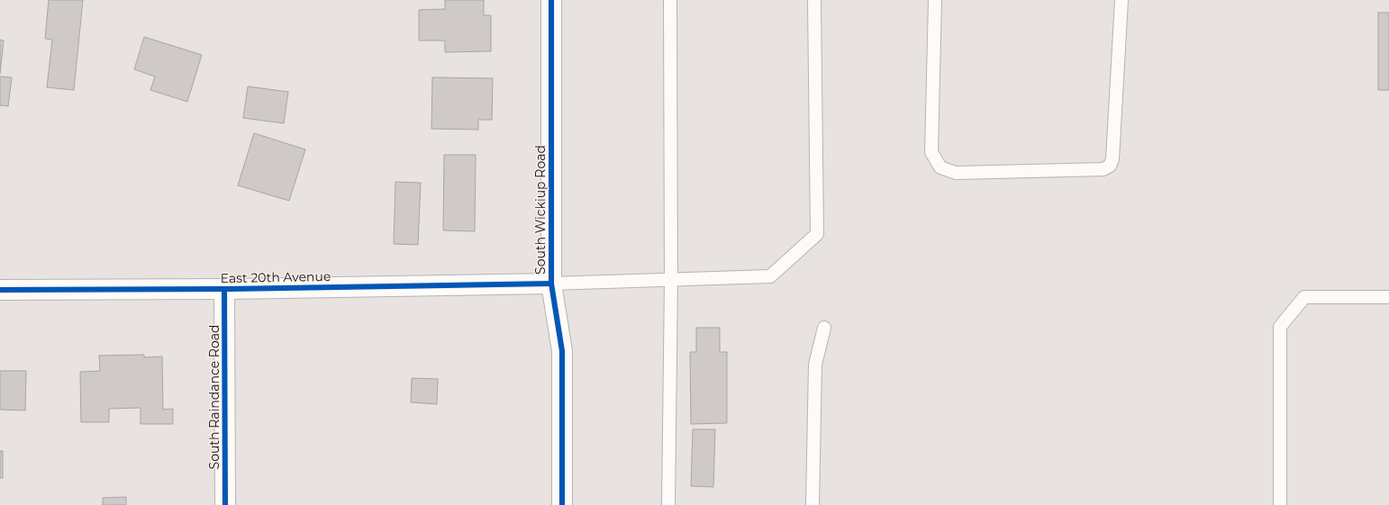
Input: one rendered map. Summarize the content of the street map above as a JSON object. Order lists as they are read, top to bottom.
{
  "streets": {
    "street": ["South Wickiup Road", "East 20th Avenue", "South Raindance Road"]
  },
  "crossings": [
    ["South Wickiup Road", "East 20th Avenue"],
    ["East 20th Avenue", "South Raindance Road"]
  ]
}
